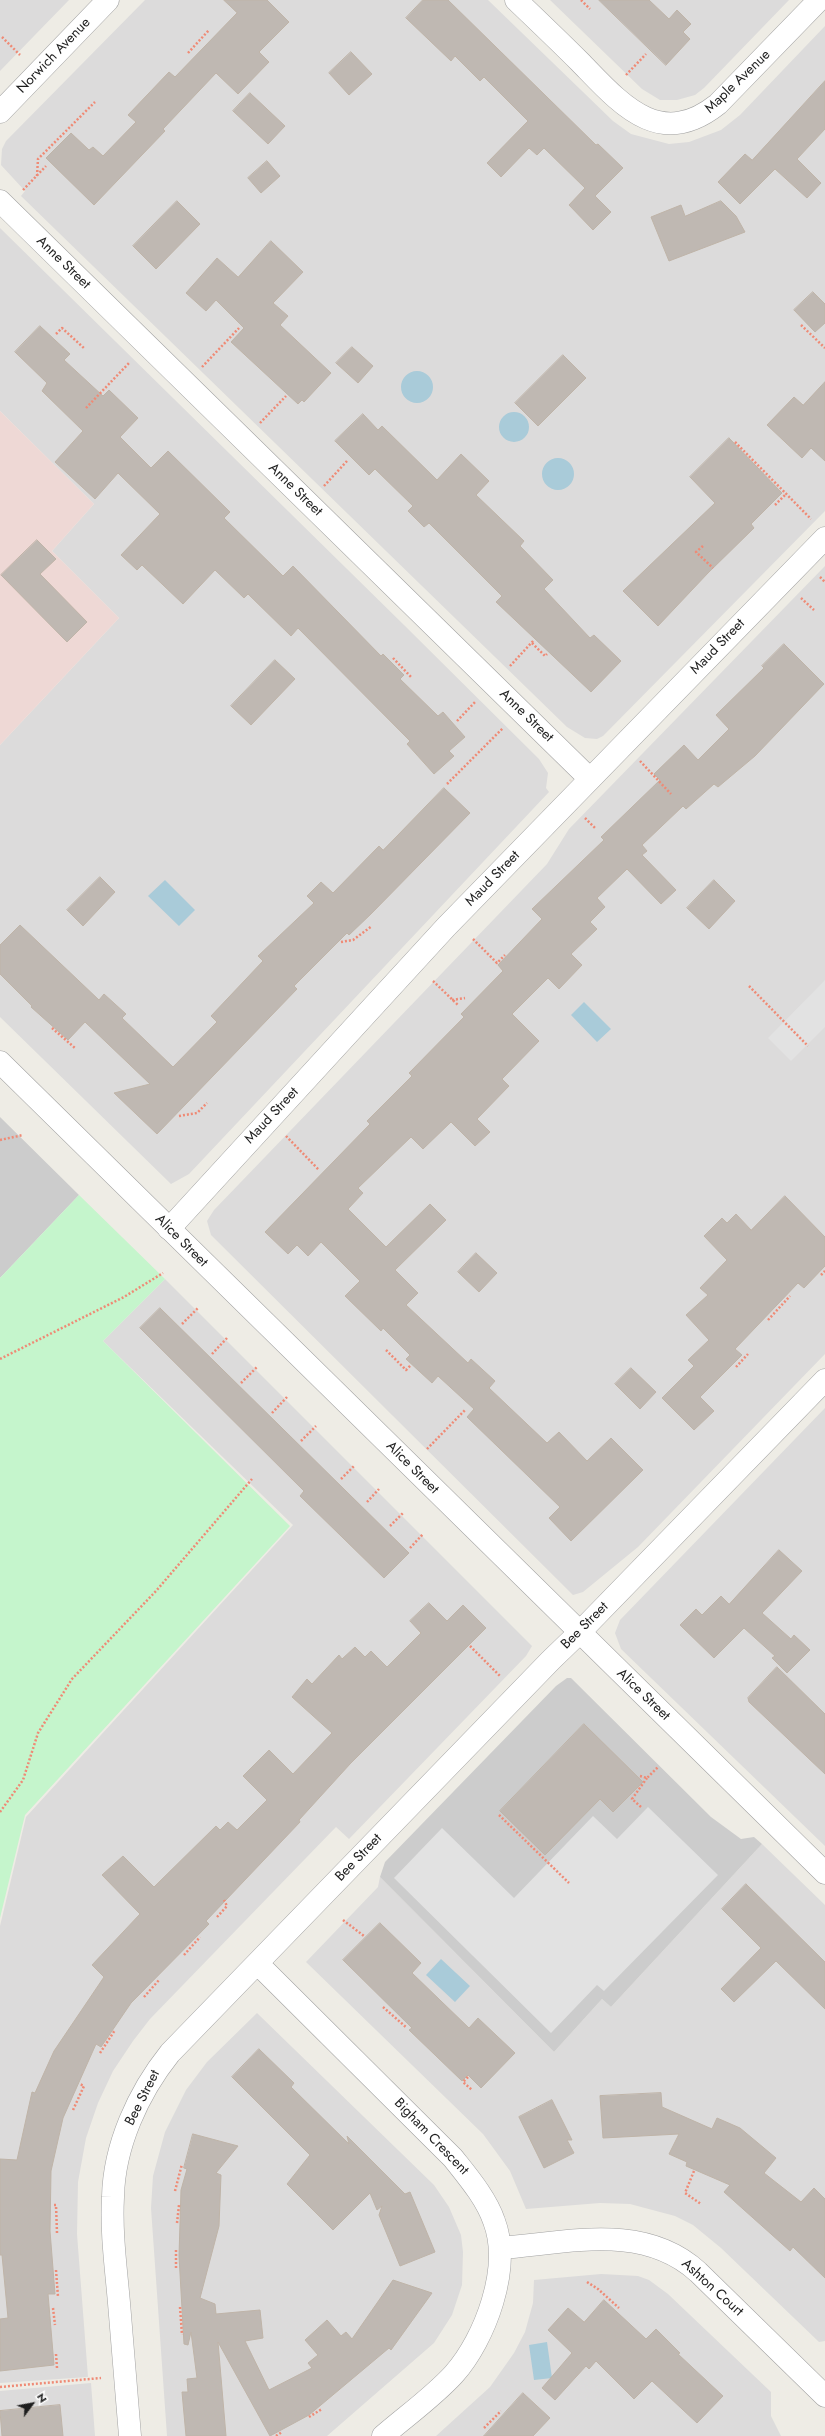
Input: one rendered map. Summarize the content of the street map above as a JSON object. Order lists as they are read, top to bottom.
{
  "streets": {
    "street": [
      "Norwich Avenue",
      "Maple Avenue",
      "Anne Street",
      "Maud Street",
      "Alice Street",
      "Bee Street",
      "Bigham Crescent",
      "Ashton Court"
    ]
  },
  "crossings": [
    ["Anne Street", "Maud Street"],
    ["Maud Street", "Alice Street"],
    ["Alice Street", "Bee Street"],
    ["Bee Street", "Bigham Crescent"],
    ["Bigham Crescent", "Ashton Court"]
  ],
  "north": "top right"
}
